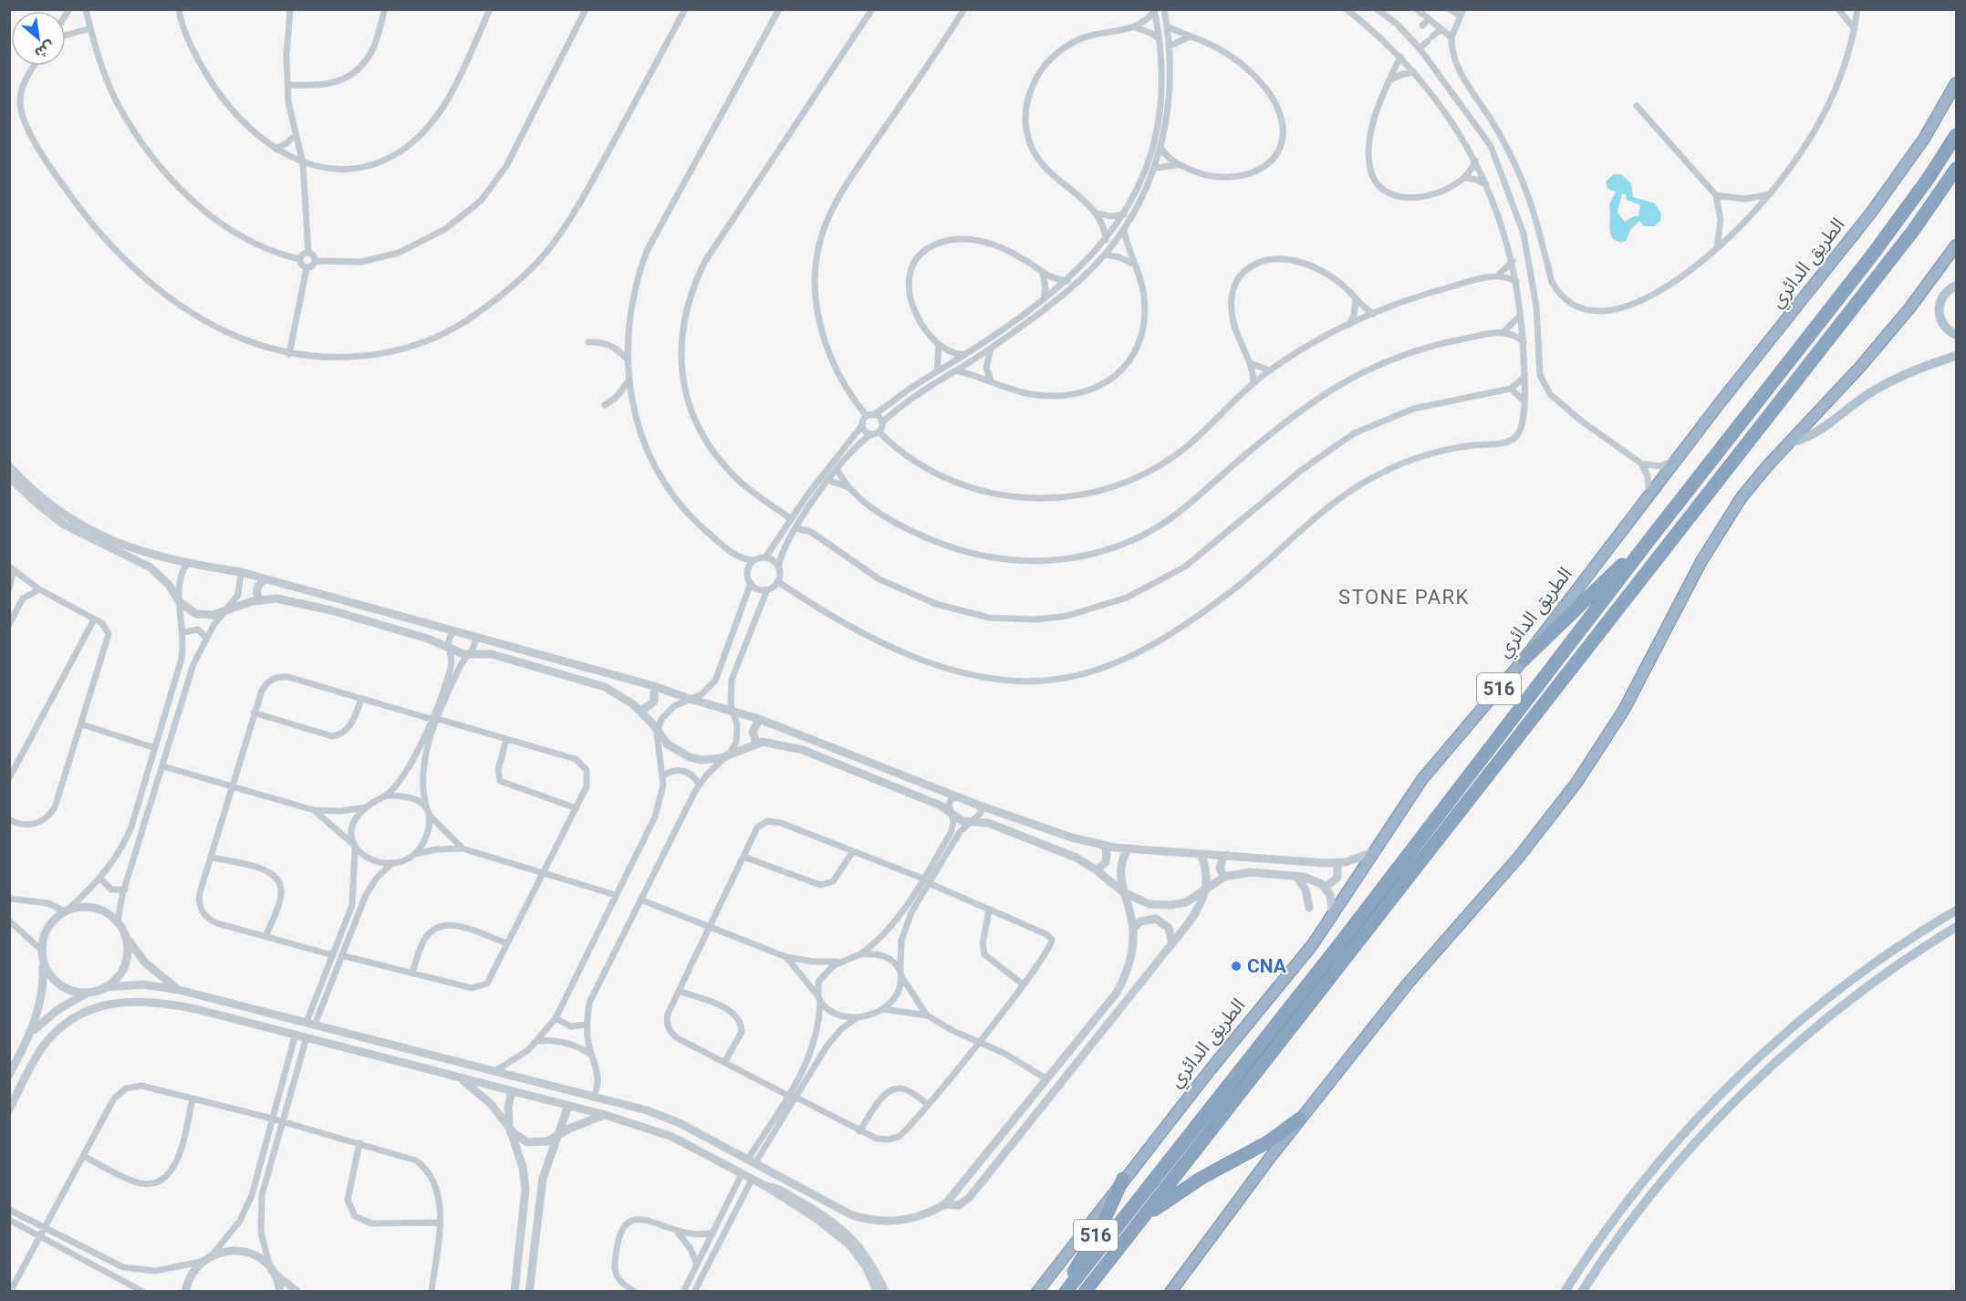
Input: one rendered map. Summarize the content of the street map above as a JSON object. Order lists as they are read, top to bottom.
{
  "streets": {
    "highway": ["الطريق الدائري", "516"]
  },
  "crossings": [
    ["الطريق الدائري", "516"]
  ],
  "districts": ["STONE PARK"],
  "places": ["CNA"],
  "north": "bottom right"
}
